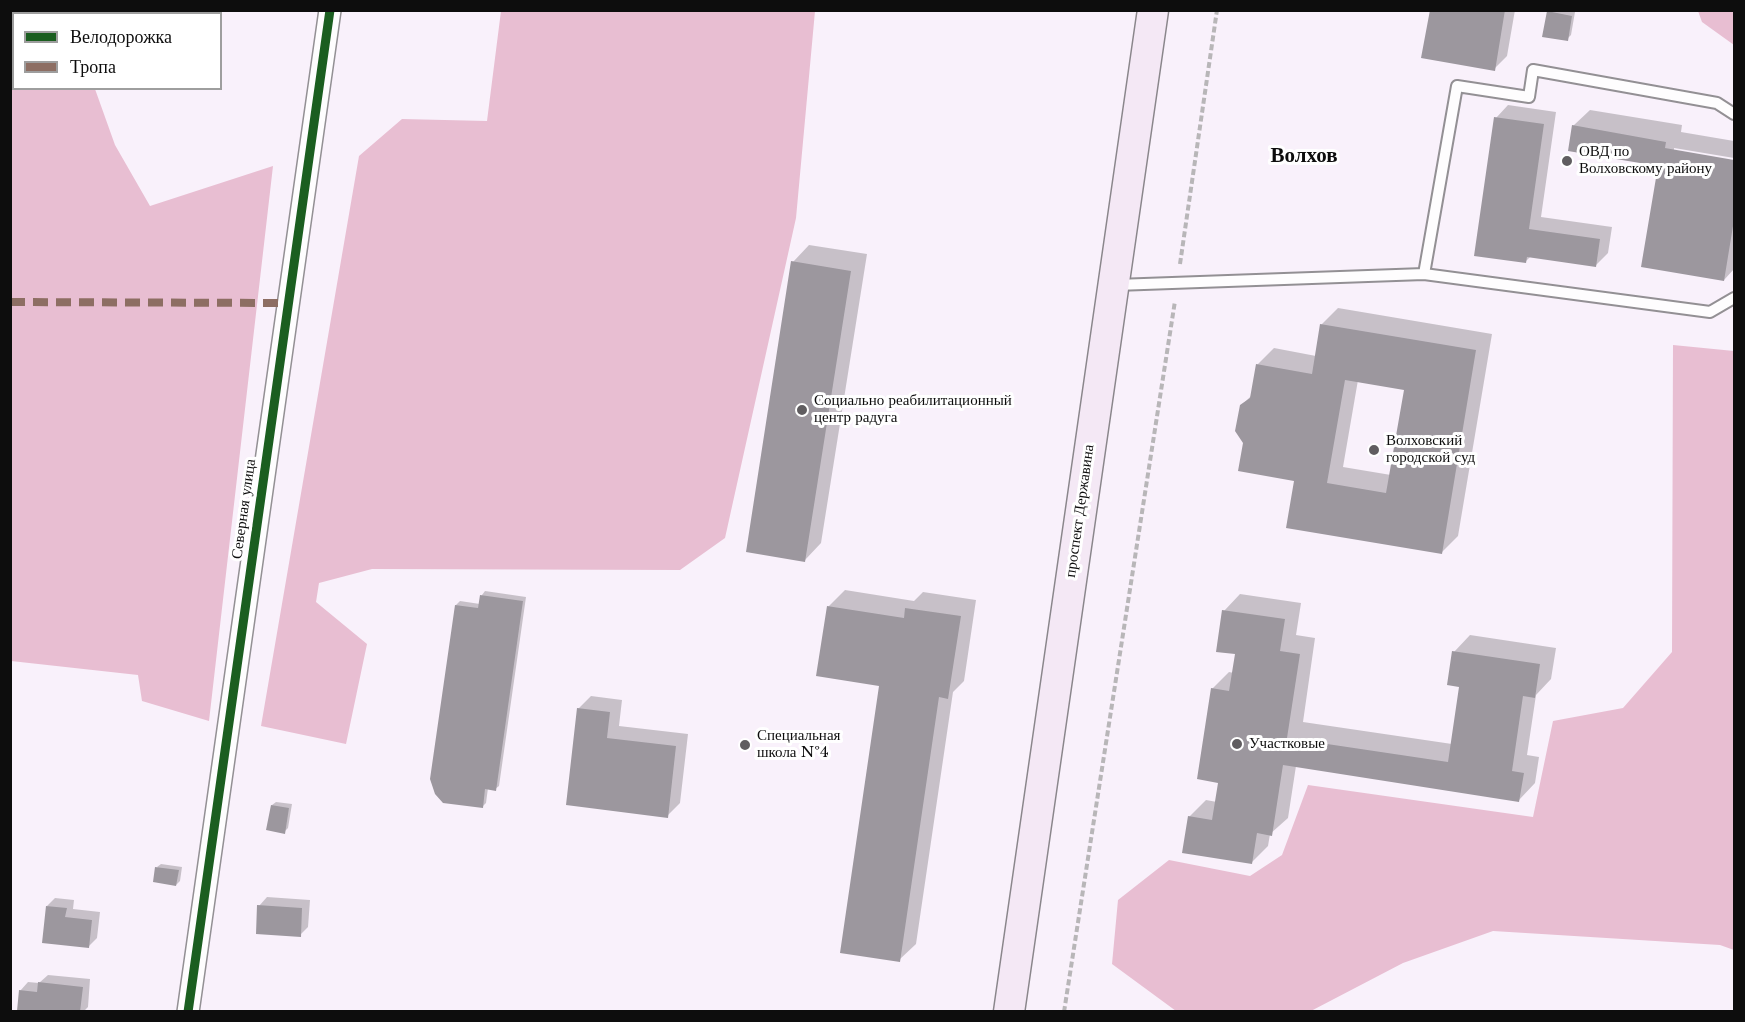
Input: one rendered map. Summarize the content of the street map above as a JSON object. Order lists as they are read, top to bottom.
{
  "streets": {
    "main road": ["проспект Державина"],
    "street": ["Северная улица"]
  },
  "districts": ["Волхов"],
  "places": [
    "ОВД по Волховскому району",
    "Социально реабилитационный центр радуга",
    "Волховский городской суд",
    "Участковые",
    "Специальная школа №4"
  ],
  "legend": ["Велодорожка", "Тропа"]
}
